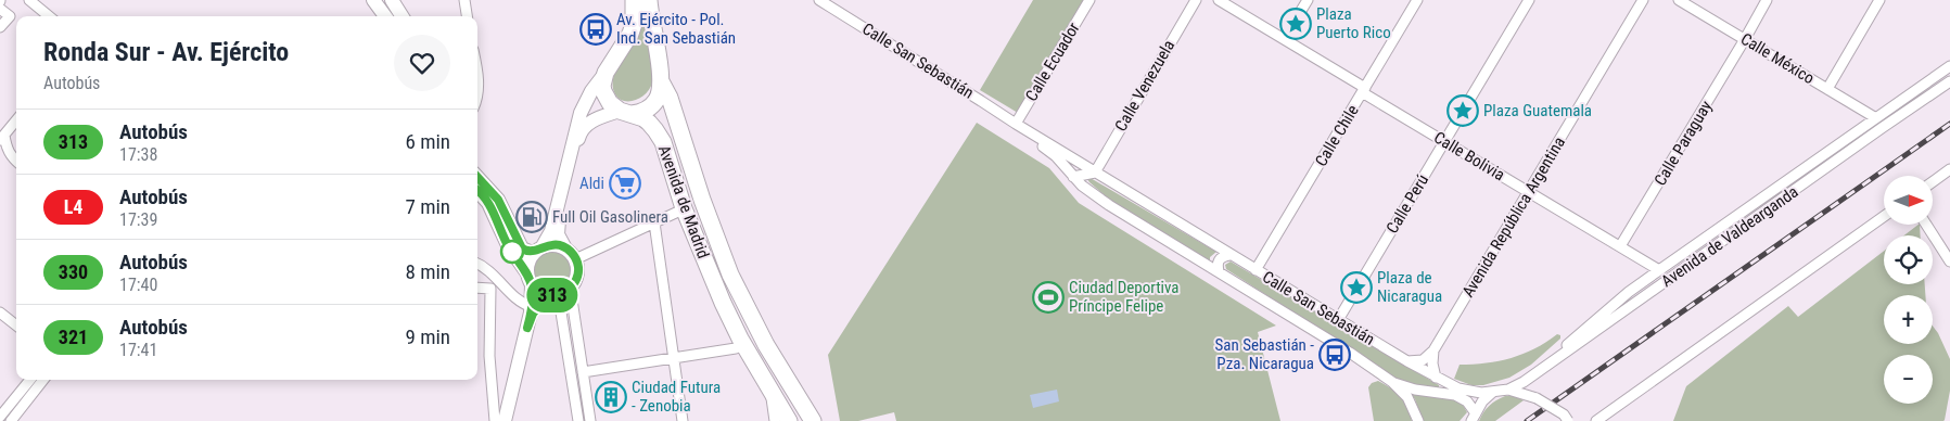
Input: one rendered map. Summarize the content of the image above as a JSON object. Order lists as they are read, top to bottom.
{
  "streets": {
    "highway": ["Avenida de Madrid"],
    "street": [
      "Calle México",
      "Calle San Sebastián",
      "Calle Ecuador",
      "Calle Venezuela",
      "Calle Chile",
      "Calle Paraguay",
      "Calle Bolivia",
      "Calle Perú",
      "Avenida República Argentina",
      "Avenida de Valdearganda"
    ]
  },
  "crossings": [
    ["Calle México", "Calle Paraguay"],
    ["Calle San Sebastián", "Calle Ecuador"],
    ["Calle San Sebastián", "Calle Venezuela"],
    ["Calle San Sebastián", "Calle Chile"],
    ["Calle San Sebastián", "Calle Perú"],
    ["Calle San Sebastián", "Avenida de Valdearganda"],
    ["Calle Chile", "Calle Bolivia"],
    ["Calle Paraguay", "Calle Bolivia"],
    ["Calle Bolivia", "Calle Perú"],
    ["Calle Bolivia", "Avenida República Argentina"]
  ],
  "places": {
    "place": ["Plaza Puerto Rico", "Plaza Guatemala", "Plaza de Nicaragua"],
    "bus stop": ["Av. Ejército - Pol. Ind. San Sebastián", "San Sebastián - Pza. Nicaragua"],
    "supermarket": ["Aldi"],
    "fuel station": ["Full Oil Gasolinera"],
    "sports": ["Ciudad Deportiva Príncipe Felipe"],
    "building": ["Ciudad Futura - Zenobia"]
  },
  "lines": ["bus line 313"],
  "north": "right",
  "page": {
    "on_map": "313",
    "heading": ["Ronda Sur - Av. Ejército", "Autobús"],
    "list": [
      {
        "mark": "313",
        "name": "Autobús",
        "note": "17:38",
        "value": "6 min"
      },
      {
        "mark": "L4",
        "name": "Autobús",
        "note": "17:39",
        "value": "7 min"
      },
      {
        "mark": "330",
        "name": "Autobús",
        "note": "17:40",
        "value": "8 min"
      },
      {
        "mark": "321",
        "name": "Autobús",
        "note": "17:41",
        "value": "9 min"
      }
    ],
    "map_buttons": ["+", "−"]
  }
}
